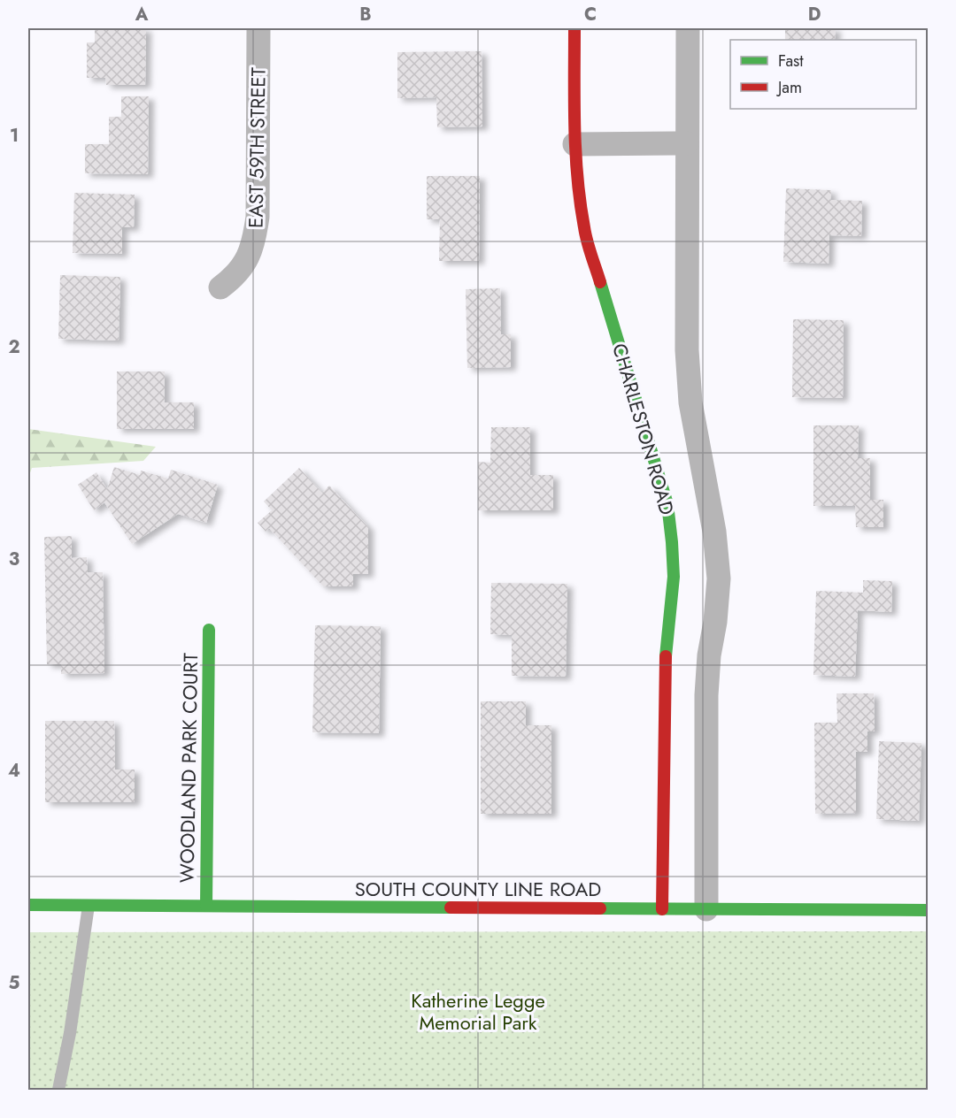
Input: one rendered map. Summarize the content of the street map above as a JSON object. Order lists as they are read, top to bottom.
{
  "streets": {
    "street": [
      "EAST 59TH STREET",
      "CHARLESTON ROAD",
      "WOODLAND PARK COURT",
      "SOUTH COUNTY LINE ROAD"
    ]
  },
  "crossings": [
    ["CHARLESTON ROAD", "SOUTH COUNTY LINE ROAD"],
    ["WOODLAND PARK COURT", "SOUTH COUNTY LINE ROAD"]
  ],
  "parks": ["Katherine Legge Memorial Park"],
  "legend": ["Fast", "Jam"],
  "grid": {
    "columns": [
      "A",
      "B",
      "C",
      "D"
    ],
    "rows": [
      "1",
      "2",
      "3",
      "4",
      "5"
    ]
  }
}
